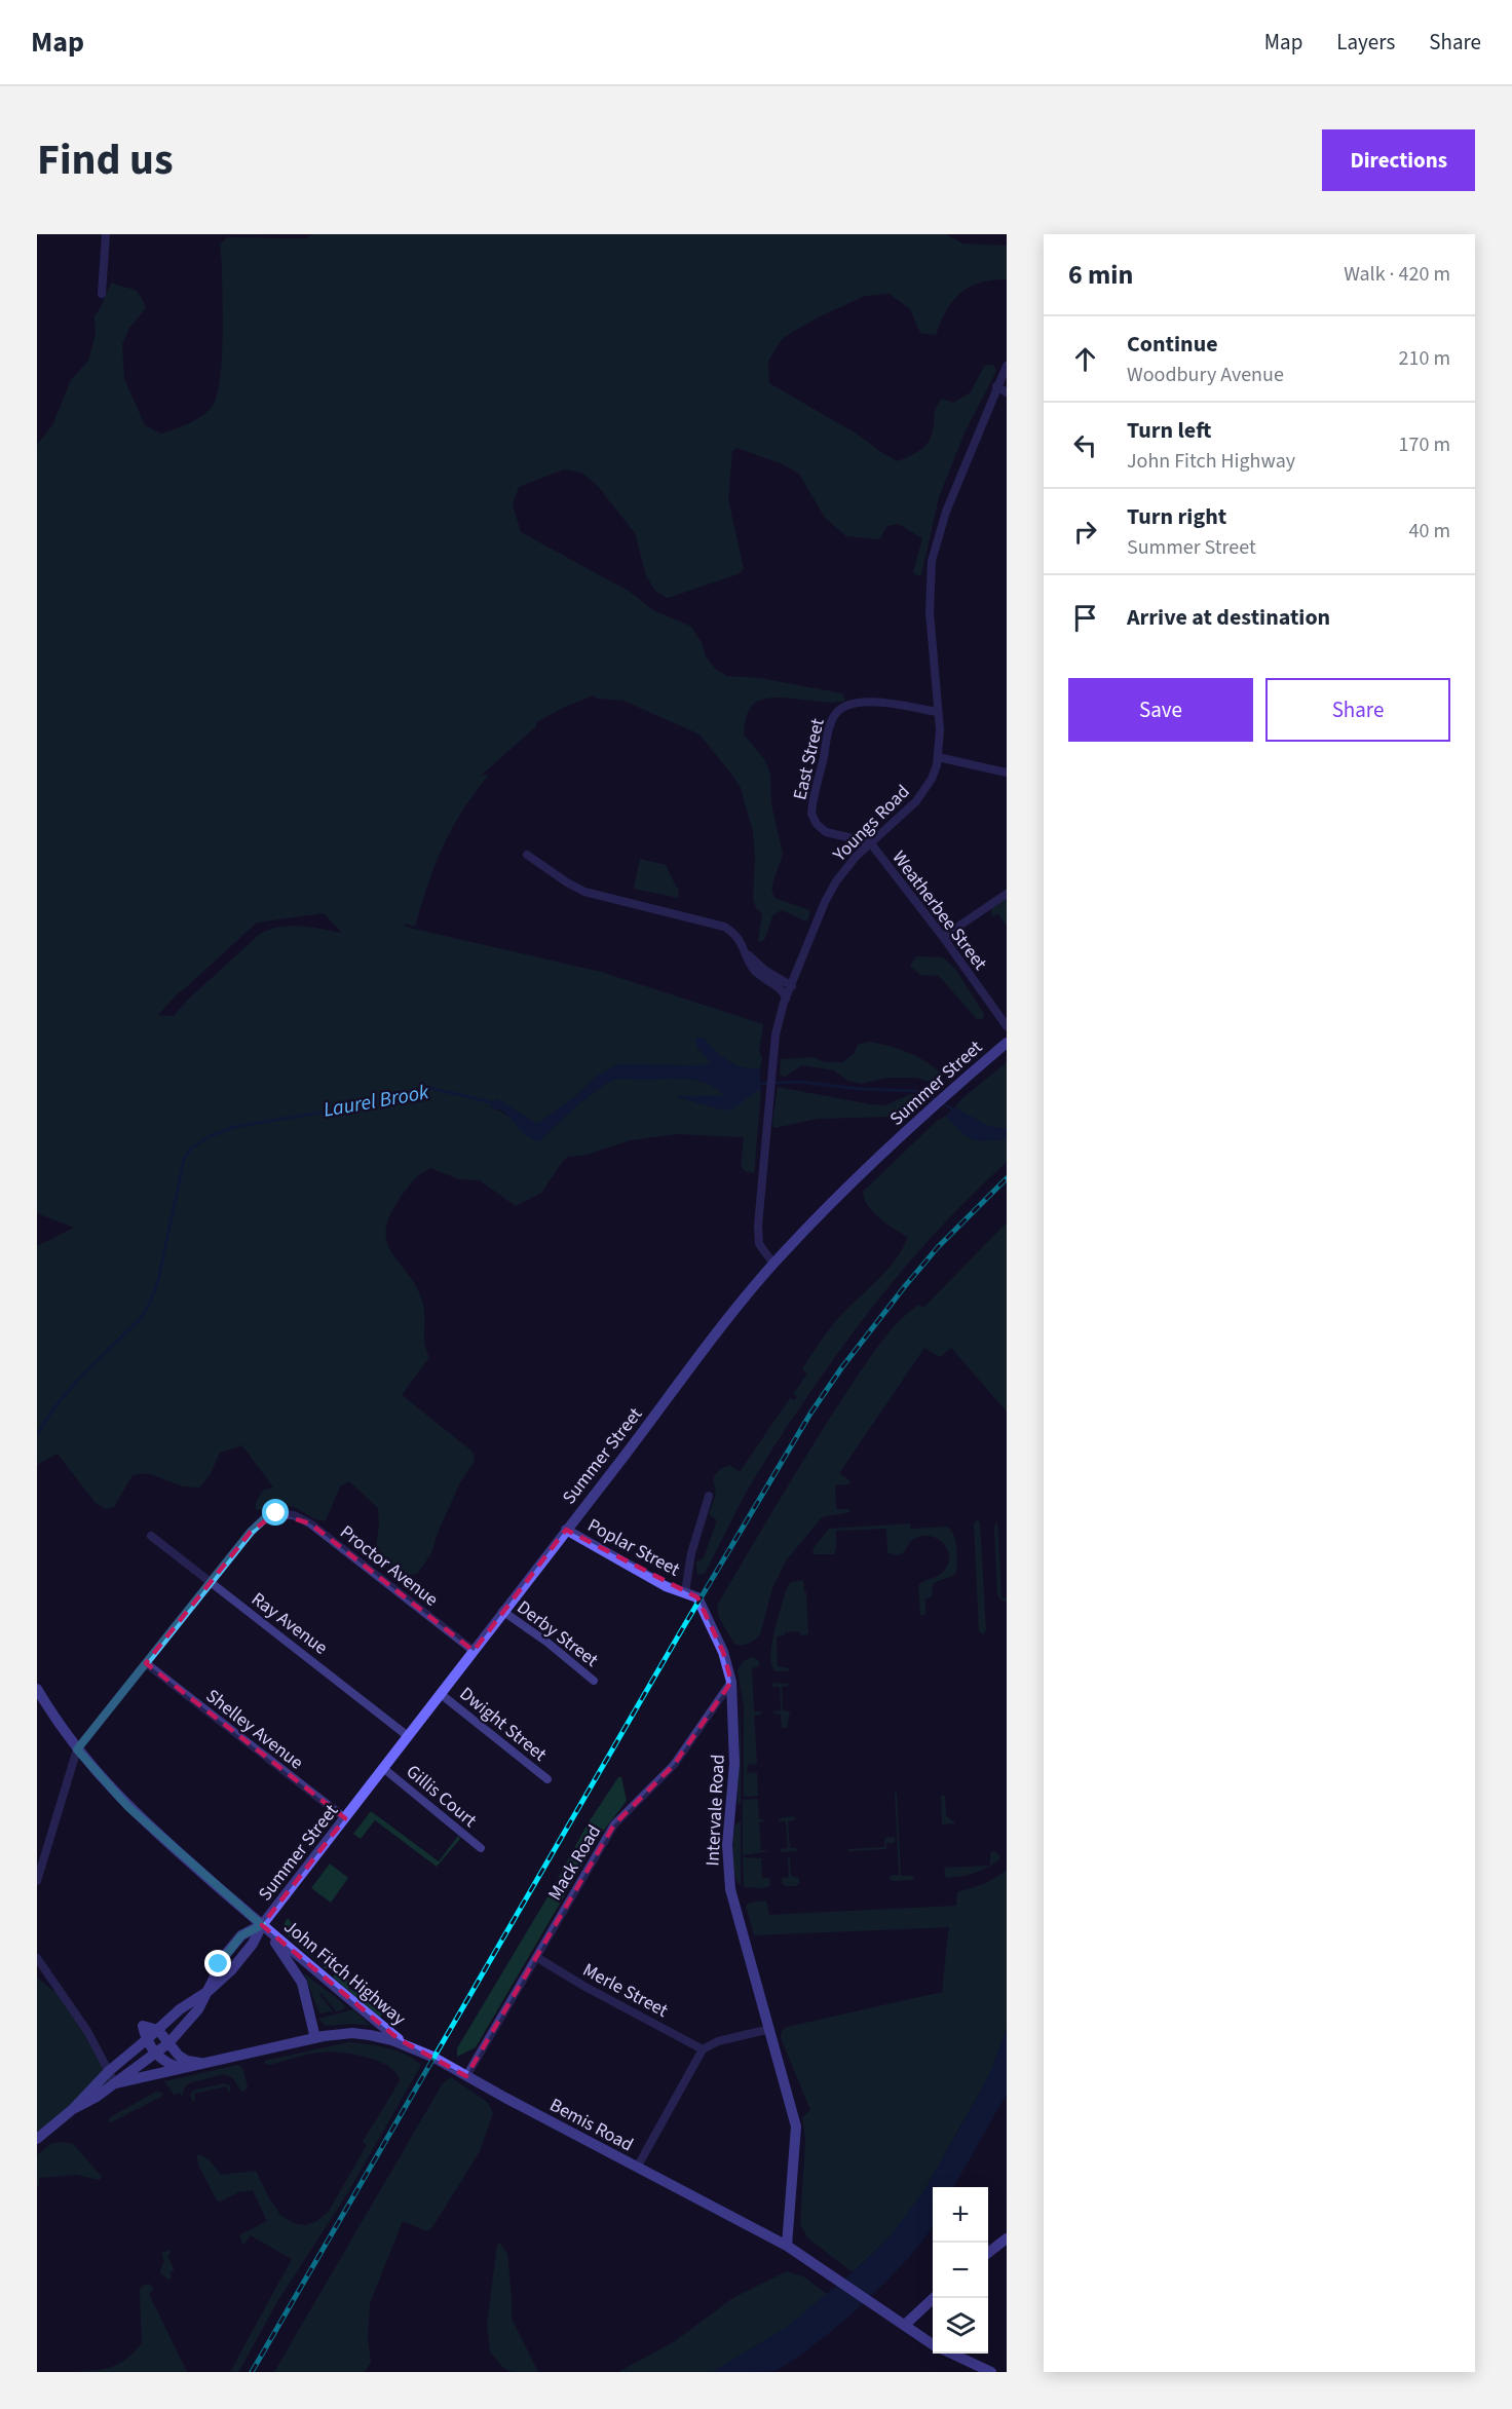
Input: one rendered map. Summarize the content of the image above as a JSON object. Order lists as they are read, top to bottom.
{
  "streets": {
    "main road": [
      "Summer Street",
      "Poplar Street",
      "Intervale Road",
      "John Fitch Highway",
      "Bemis Road"
    ],
    "street": [
      "East Street",
      "Youngs Road",
      "Weatherbee Street",
      "Proctor Avenue",
      "Ray Avenue",
      "Derby Street",
      "Dwight Street",
      "Shelley Avenue",
      "Gillis Court",
      "Mack Road",
      "Merle Street"
    ]
  },
  "crossings": [
    ["East Street", "Youngs Road"],
    ["East Street", "Weatherbee Street"],
    ["Youngs Road", "Weatherbee Street"],
    ["Youngs Road", "Summer Street"],
    ["Summer Street", "Poplar Street"],
    ["Summer Street", "Proctor Avenue"],
    ["Summer Street", "Ray Avenue"],
    ["Summer Street", "Derby Street"],
    ["Summer Street", "Dwight Street"],
    ["Summer Street", "Shelley Avenue"],
    ["Summer Street", "Gillis Court"],
    ["Summer Street", "John Fitch Highway"],
    ["Poplar Street", "Intervale Road"],
    ["Proctor Avenue", "Ray Avenue"],
    ["Intervale Road", "Mack Road"],
    ["Intervale Road", "Bemis Road"],
    ["Mack Road", "Merle Street"],
    ["Mack Road", "Bemis Road"],
    ["John Fitch Highway", "Bemis Road"]
  ],
  "water": ["Laurel Brook"],
  "page": {
    "header": "Map",
    "nav": ["Map", "Layers", "Share"],
    "title": "Find us",
    "buttons": [
      "Directions",
      ["Save", "Share"]
    ],
    "heading": ["6 min", "Walk · 420 m"],
    "list": [
      ["Continue", "Woodbury Avenue", "210 m"],
      ["Turn left", "John Fitch Highway", "170 m"],
      ["Turn right", "Summer Street", "40 m"],
      "Arrive at destination"
    ],
    "map_buttons": ["+", "−"]
  }
}
